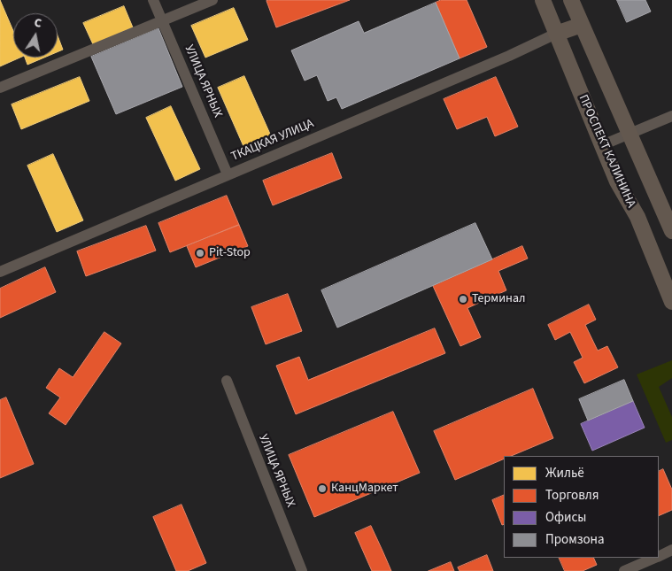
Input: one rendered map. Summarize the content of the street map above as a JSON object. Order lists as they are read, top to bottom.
{
  "streets": {
    "main road": ["ПРОСПЕКТ КАЛИНИНА"],
    "street": ["УЛИЦА ЯРНЫХ", "ТКАЦКАЯ УЛИЦА"]
  },
  "crossings": [
    ["УЛИЦА ЯРНЫХ", "ТКАЦКАЯ УЛИЦА"],
    ["ТКАЦКАЯ УЛИЦА", "ПРОСПЕКТ КАЛИНИНА"]
  ],
  "places": ["Pit-Stop", "Терминал", "КанцМаркет"],
  "legend": [
    "Жильё",
    "Торговля",
    "Офисы",
    "Промзона"
  ],
  "north": "top"
}
